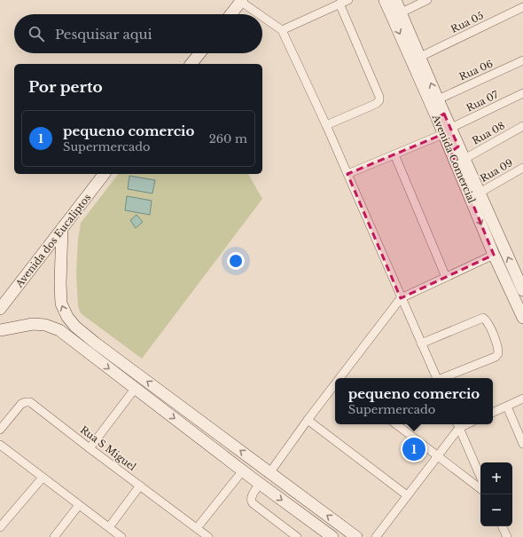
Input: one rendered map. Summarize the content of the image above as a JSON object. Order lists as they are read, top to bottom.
{
  "streets": {
    "street": [
      "Rua 05",
      "Rua 06",
      "Rua 07",
      "Rua 08",
      "Avenida Comercial",
      "Rua 09",
      "Avenida dos Eucaliptos",
      "Rua S Miguel"
    ]
  },
  "crossings": [
    ["Rua 05", "Avenida Comercial"],
    ["Rua 06", "Avenida Comercial"],
    ["Rua 07", "Avenida Comercial"],
    ["Rua 08", "Avenida Comercial"],
    ["Avenida Comercial", "Rua 09"]
  ],
  "page": {
    "search": "Pesquisar aqui",
    "heading": "Por perto",
    "list": [
      {
        "mark": "1",
        "name": "pequeno comercio",
        "note": "Supermercado",
        "value": "260 m"
      }
    ],
    "popup": ["pequeno comercio", "Supermercado"],
    "pins": "1",
    "map_buttons": ["+", "−"]
  }
}
